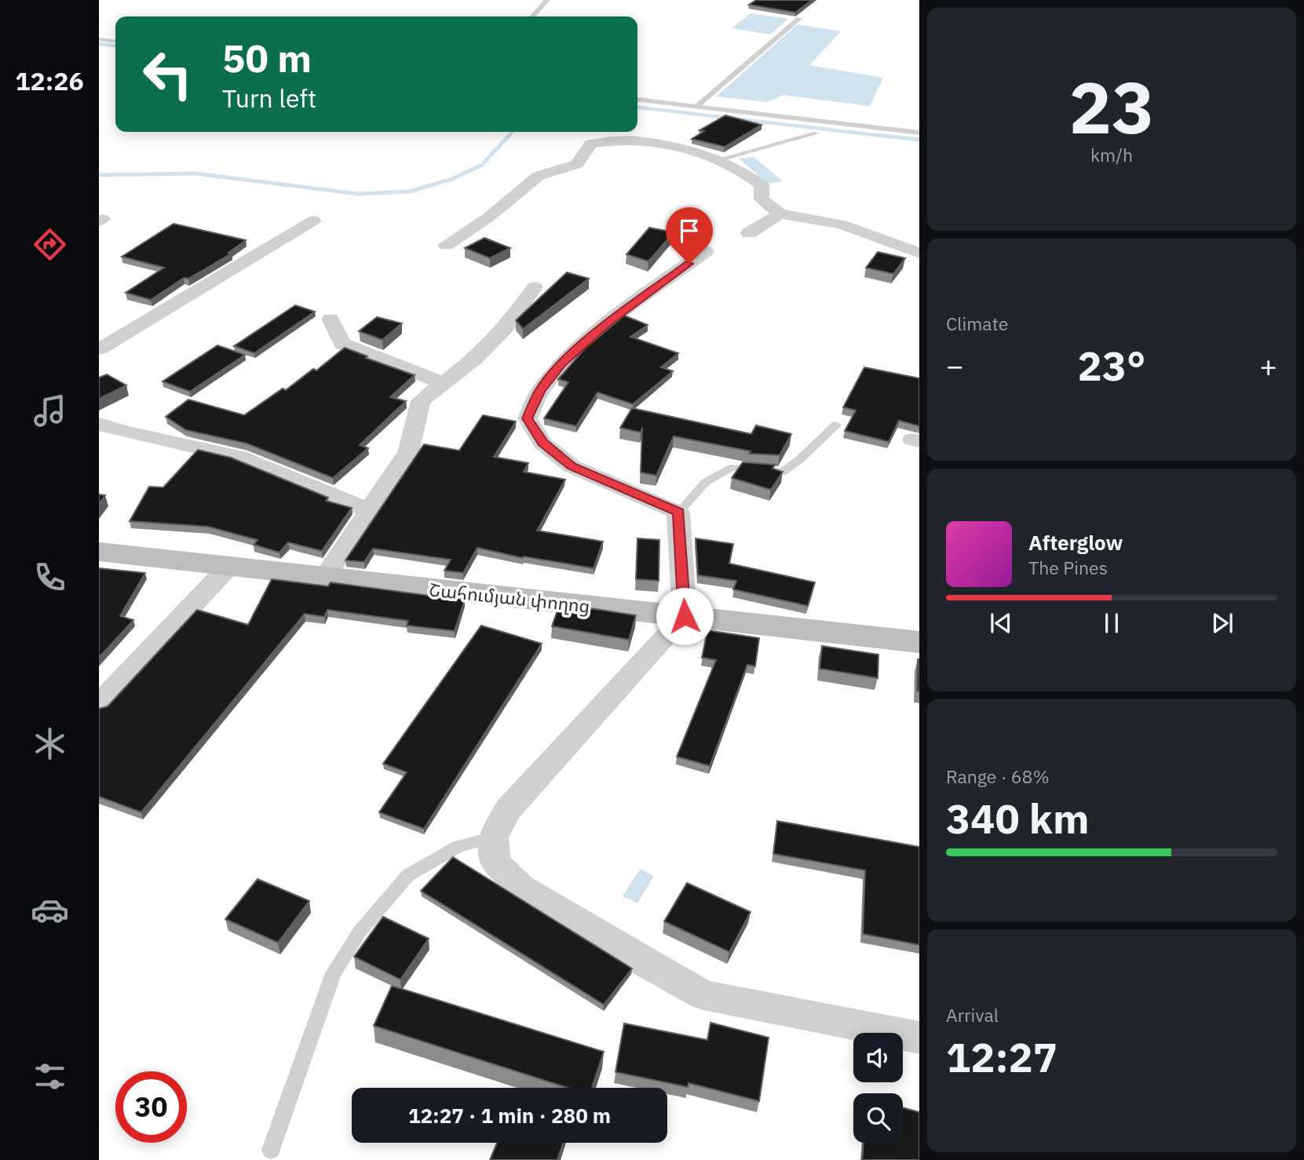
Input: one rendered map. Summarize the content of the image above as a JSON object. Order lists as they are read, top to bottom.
{
  "streets": {
    "main road": ["Շահումյան փողոց"]
  },
  "page": {
    "tabs": "12:26",
    "tile": [
      ["23", "km/h"],
      "Climate",
      ["Range · 68%", "340 km"],
      ["Arrival", "12:27"]
    ],
    "turn": ["50 m", "Turn left"],
    "heat": ["−", "23°", "+"],
    "song": ["Afterglow", "The Pines"],
    "limit": "30",
    "trip": "12:27 · 1 min · 280 m"
  }
}
